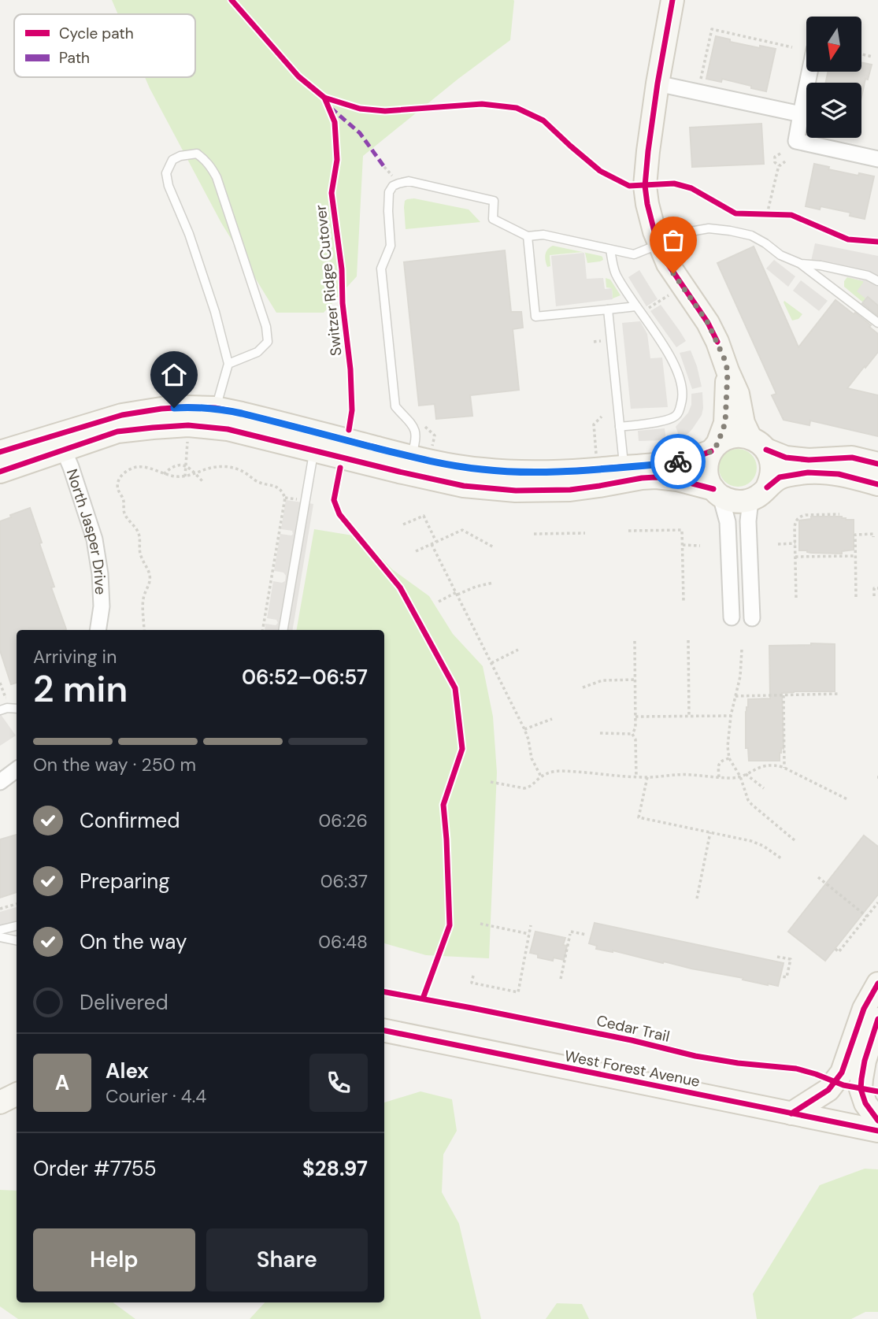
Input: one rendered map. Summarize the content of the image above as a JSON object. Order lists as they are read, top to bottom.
{
  "streets": {
    "street": ["North Jasper Drive", "West Forest Avenue"],
    "cycle path": ["Switzer Ridge Cutover", "Cedar Trail"]
  },
  "legend": ["Cycle path", "Path"],
  "north": "bottom",
  "page": {
    "heading": ["2 min", "Arriving in", "06:52–06:57"],
    "panel": [
      "Alex",
      "Courier · 4.4",
      "Order #7755",
      "$28.97"
    ],
    "bar": "On the way · 250 m",
    "list": [
      ["Confirmed", "06:26"],
      ["Preparing", "06:37"],
      ["On the way", "06:48"],
      "Delivered"
    ],
    "round": "A",
    "buttons": ["Help", "Share"]
  }
}
